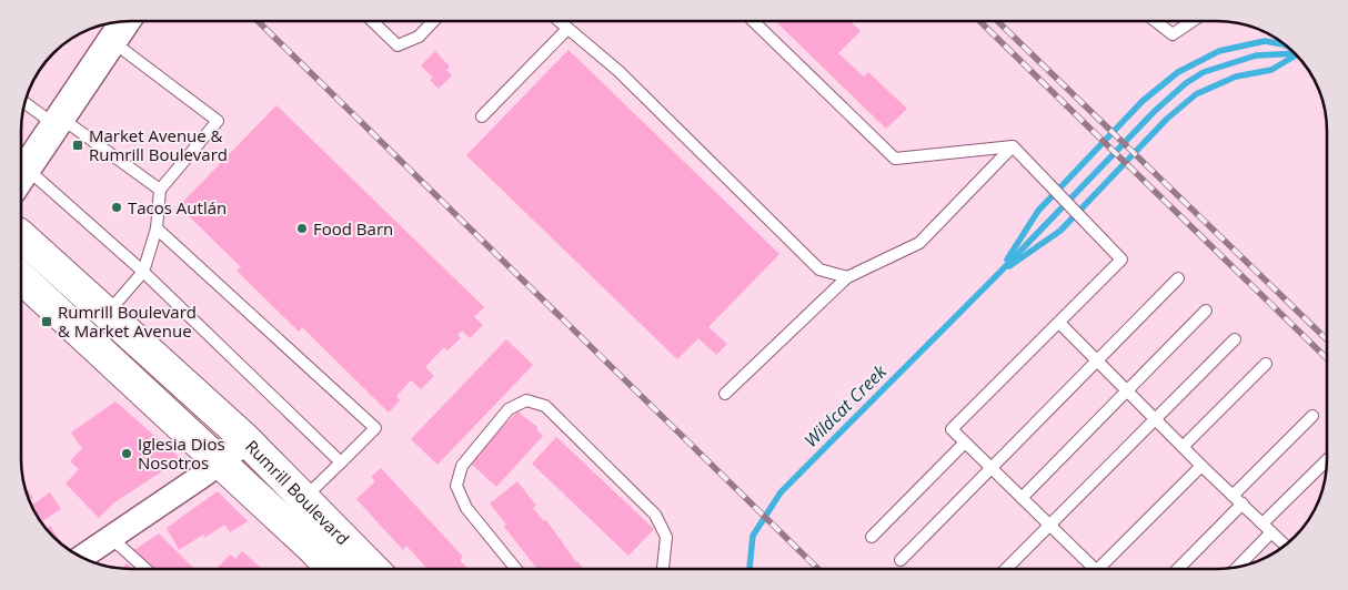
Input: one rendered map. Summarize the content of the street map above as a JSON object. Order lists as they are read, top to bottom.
{
  "streets": {
    "main road": ["Rumrill Boulevard"]
  },
  "water": ["Wildcat Creek"],
  "places": {
    "transit": ["Market Avenue & Rumrill Boulevard", "Rumrill Boulevard & Market Avenue"],
    "other": ["Tacos Autlán", "Food Barn", "Iglesia Dios Nosotros"]
  }
}
